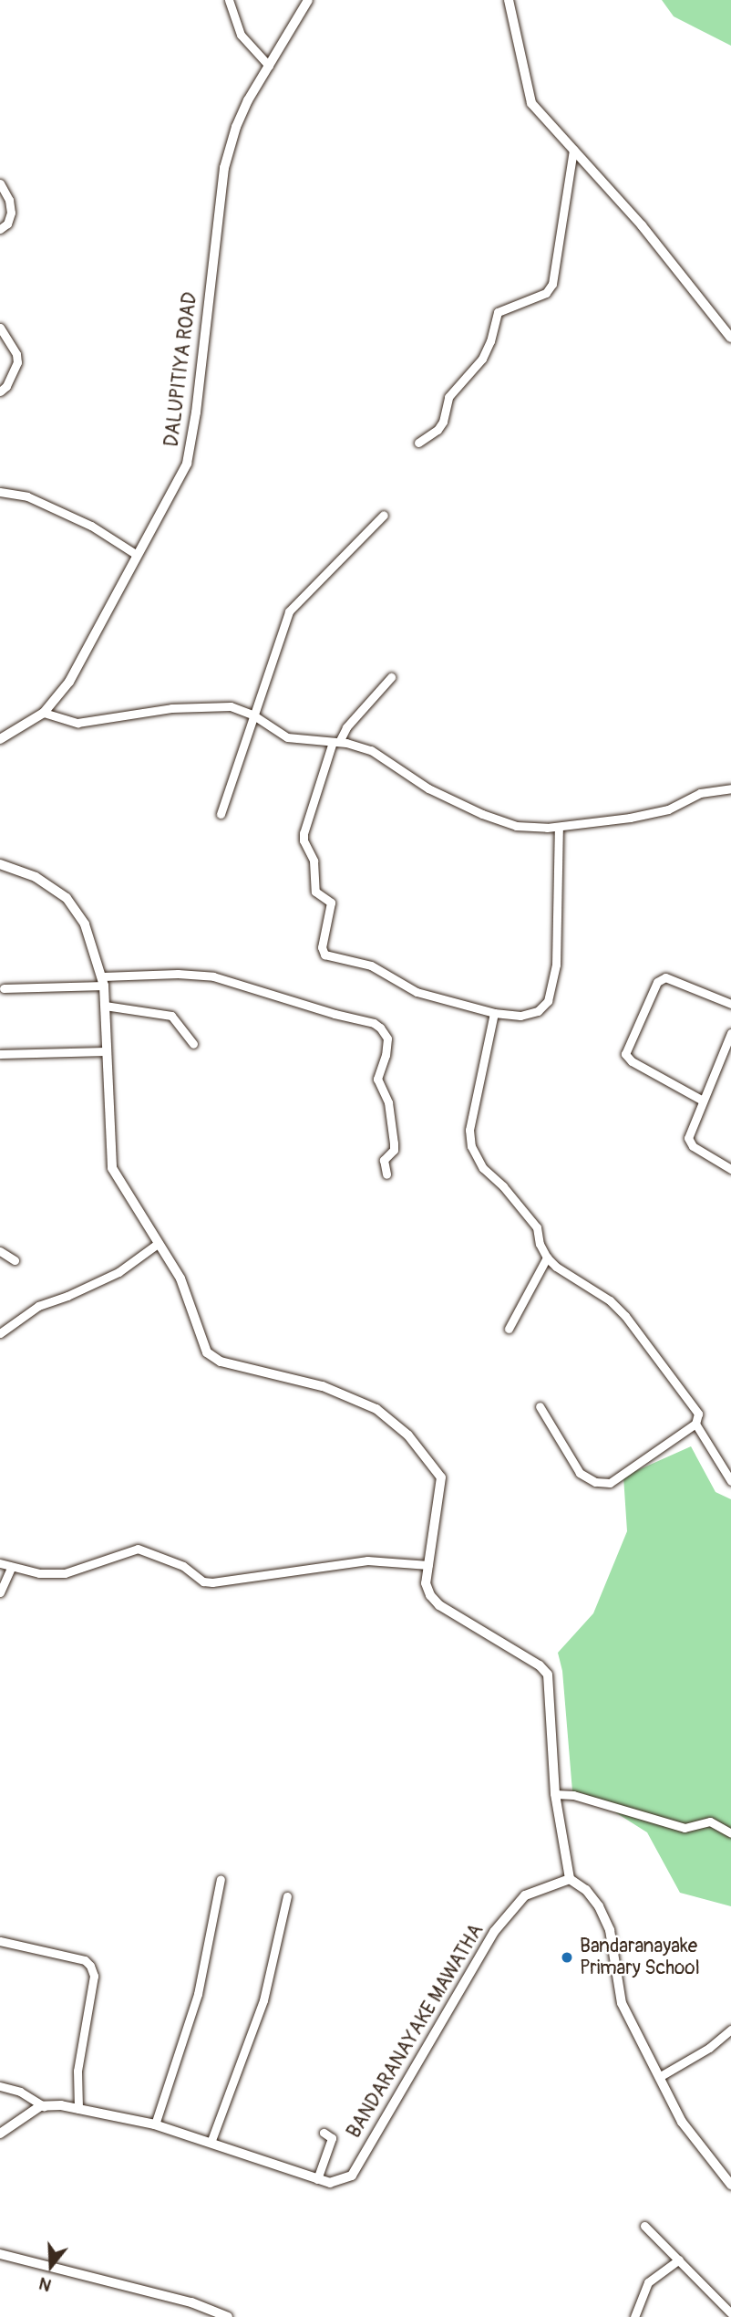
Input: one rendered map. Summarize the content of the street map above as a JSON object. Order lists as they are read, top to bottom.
{
  "streets": {
    "street": ["DALUPITIYA ROAD", "BANDARANAYAKE MAWATHA"]
  },
  "places": ["Bandaranayake Primary School"],
  "north": "bottom"
}
